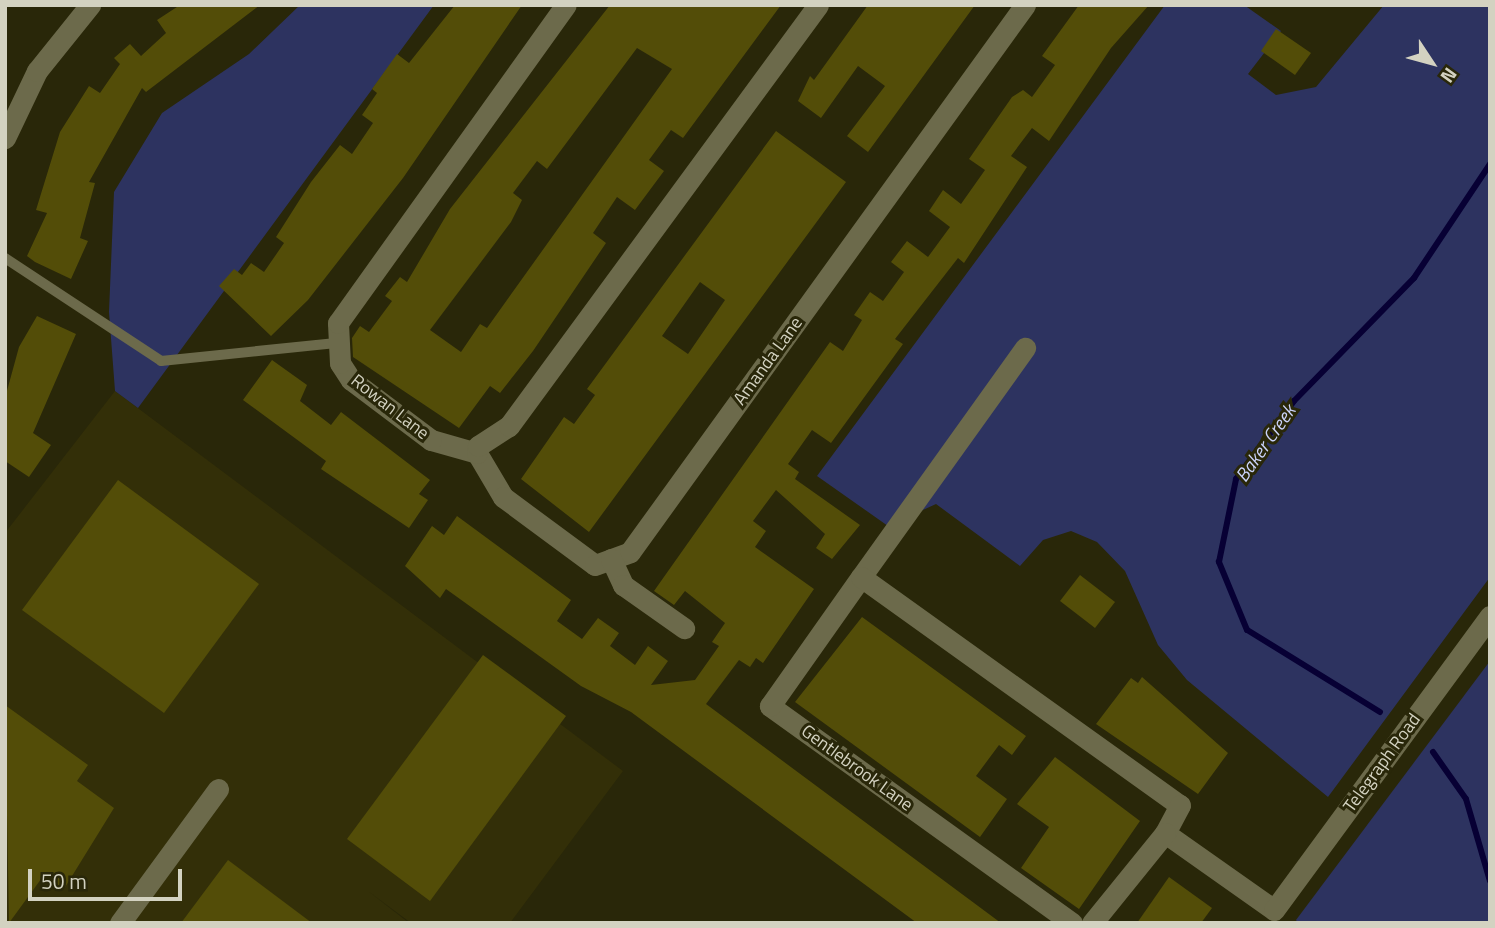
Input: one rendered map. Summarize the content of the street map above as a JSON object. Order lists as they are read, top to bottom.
{
  "streets": {
    "street": [
      "Amanda Lane",
      "Rowan Lane",
      "Telegraph Road",
      "Gentlebrook Lane"
    ]
  },
  "water": ["Baker Creek"],
  "scale_bar": "50 m",
  "north": "bottom right"
}
